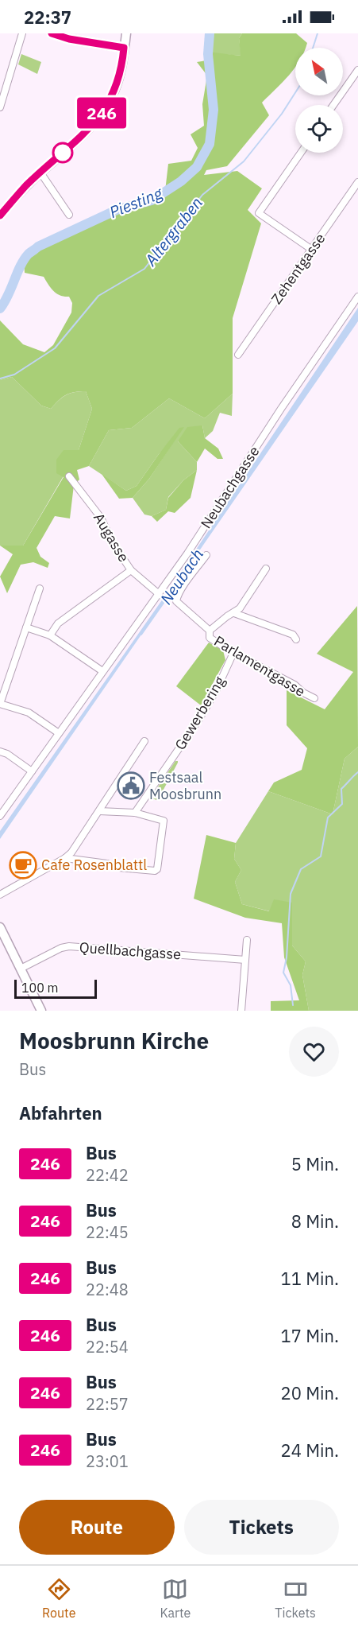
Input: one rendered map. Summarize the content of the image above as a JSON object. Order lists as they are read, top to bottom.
{
  "streets": {
    "street": [
      "Zehentgasse",
      "Neubachgasse",
      "Augasse",
      "Parlamentgasse",
      "Gewerbering",
      "Quellbachgasse"
    ]
  },
  "crossings": [
    ["Neubachgasse", "Augasse"],
    ["Parlamentgasse", "Gewerbering"]
  ],
  "water": ["Piesting", "Altergraben", "Neubach"],
  "places": {
    "public building": ["Festsaal Moosbrunn"],
    "cafe": ["Cafe Rosenblattl"]
  },
  "lines": ["bus line 246"],
  "scale_bar": "100 m",
  "north": "top left",
  "page": {
    "status": "22:37",
    "on_map": "246",
    "scale": "100 m",
    "heading": [
      ["Moosbrunn Kirche", "Bus"],
      "Abfahrten"
    ],
    "list": [
      {
        "mark": "246",
        "name": "Bus",
        "note": "22:42",
        "value": "5 Min."
      },
      {
        "mark": "246",
        "name": "Bus",
        "note": "22:45",
        "value": "8 Min."
      },
      {
        "mark": "246",
        "name": "Bus",
        "note": "22:48",
        "value": "11 Min."
      },
      {
        "mark": "246",
        "name": "Bus",
        "note": "22:54",
        "value": "17 Min."
      },
      {
        "mark": "246",
        "name": "Bus",
        "note": "22:57",
        "value": "20 Min."
      },
      {
        "mark": "246",
        "name": "Bus",
        "note": "23:01",
        "value": "24 Min."
      }
    ],
    "buttons": ["Route", "Tickets"],
    "tabs": ["Route", "Karte", "Tickets"]
  }
}
